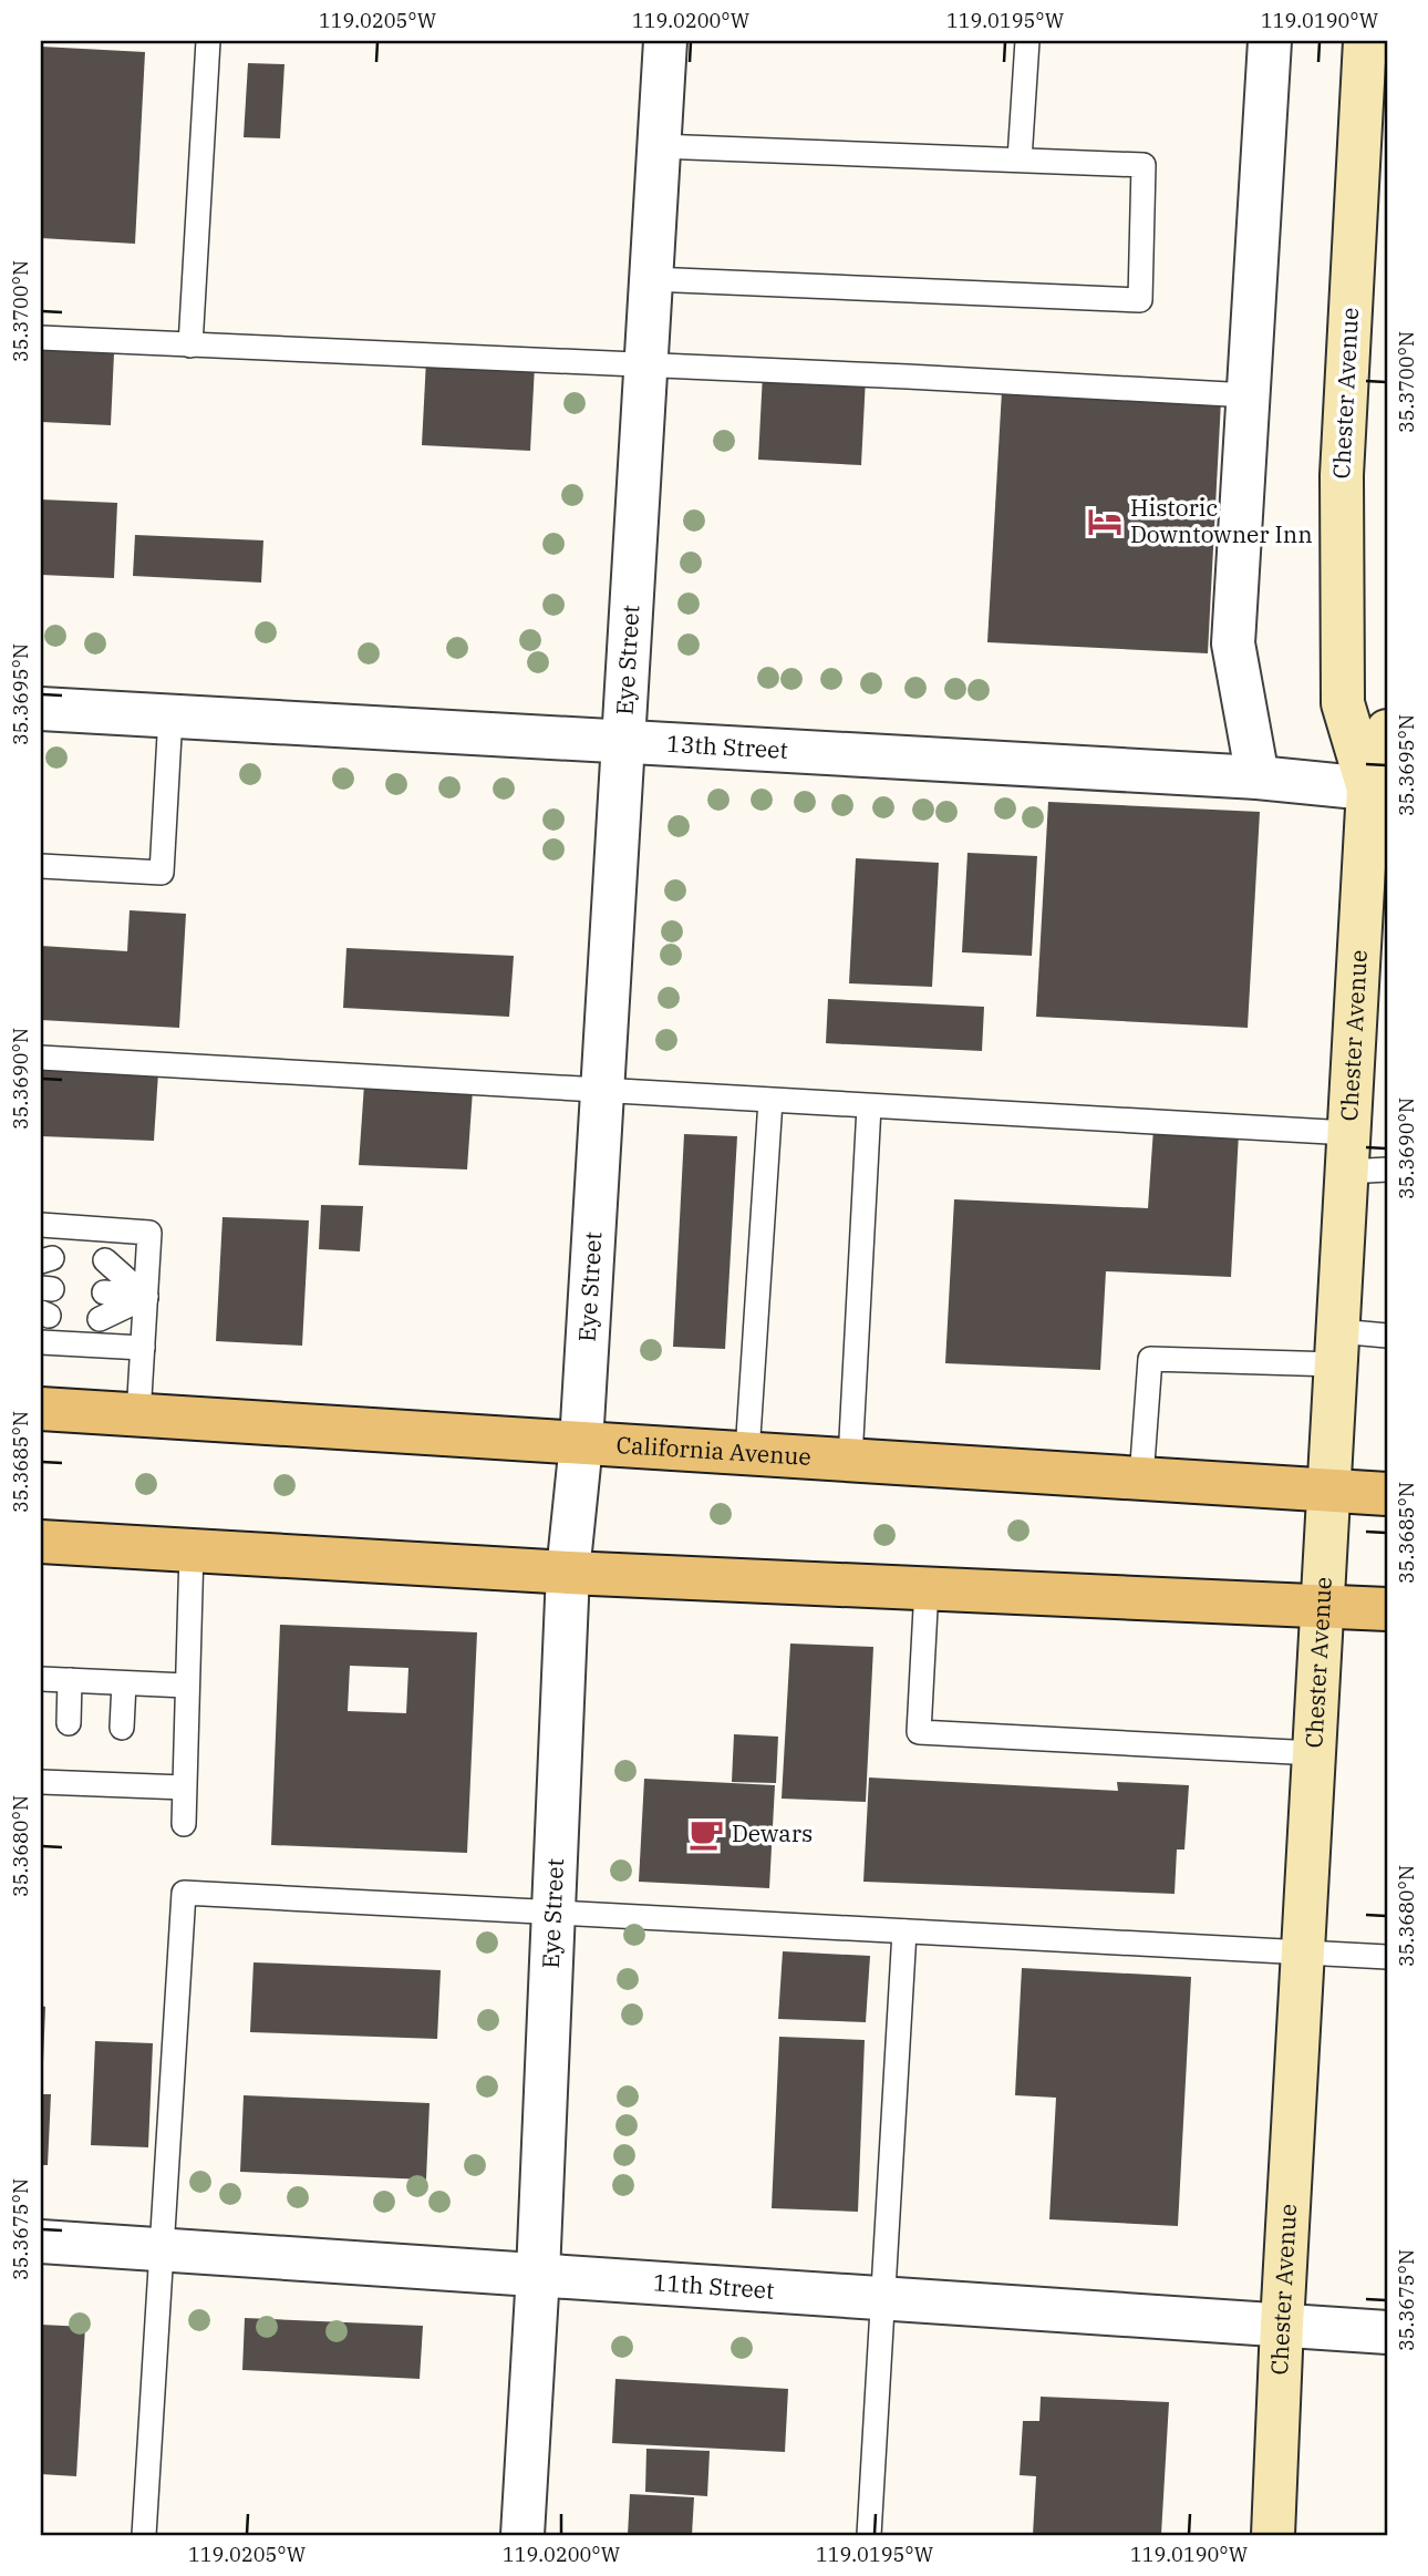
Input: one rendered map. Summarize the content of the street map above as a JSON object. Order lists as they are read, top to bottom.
{
  "streets": {
    "main road": ["Chester Avenue", "California Avenue"],
    "street": ["Eye Street", "13th Street", "11th Street"]
  },
  "crossings": [
    ["Chester Avenue", "13th Street"],
    ["Chester Avenue", "California Avenue"],
    ["Chester Avenue", "11th Street"],
    ["Eye Street", "13th Street"],
    ["Eye Street", "California Avenue"],
    ["Eye Street", "11th Street"]
  ],
  "places": {
    "hotel": ["Historic Downtowner Inn"],
    "cafe": ["Dewars"]
  },
  "coordinates": [
    "119.0205°W",
    "119.0200°W",
    "119.0195°W",
    "119.0190°W",
    "35.3700°N",
    "35.3695°N",
    "35.3690°N",
    "35.3685°N",
    "35.3680°N",
    "35.3675°N"
  ]
}
